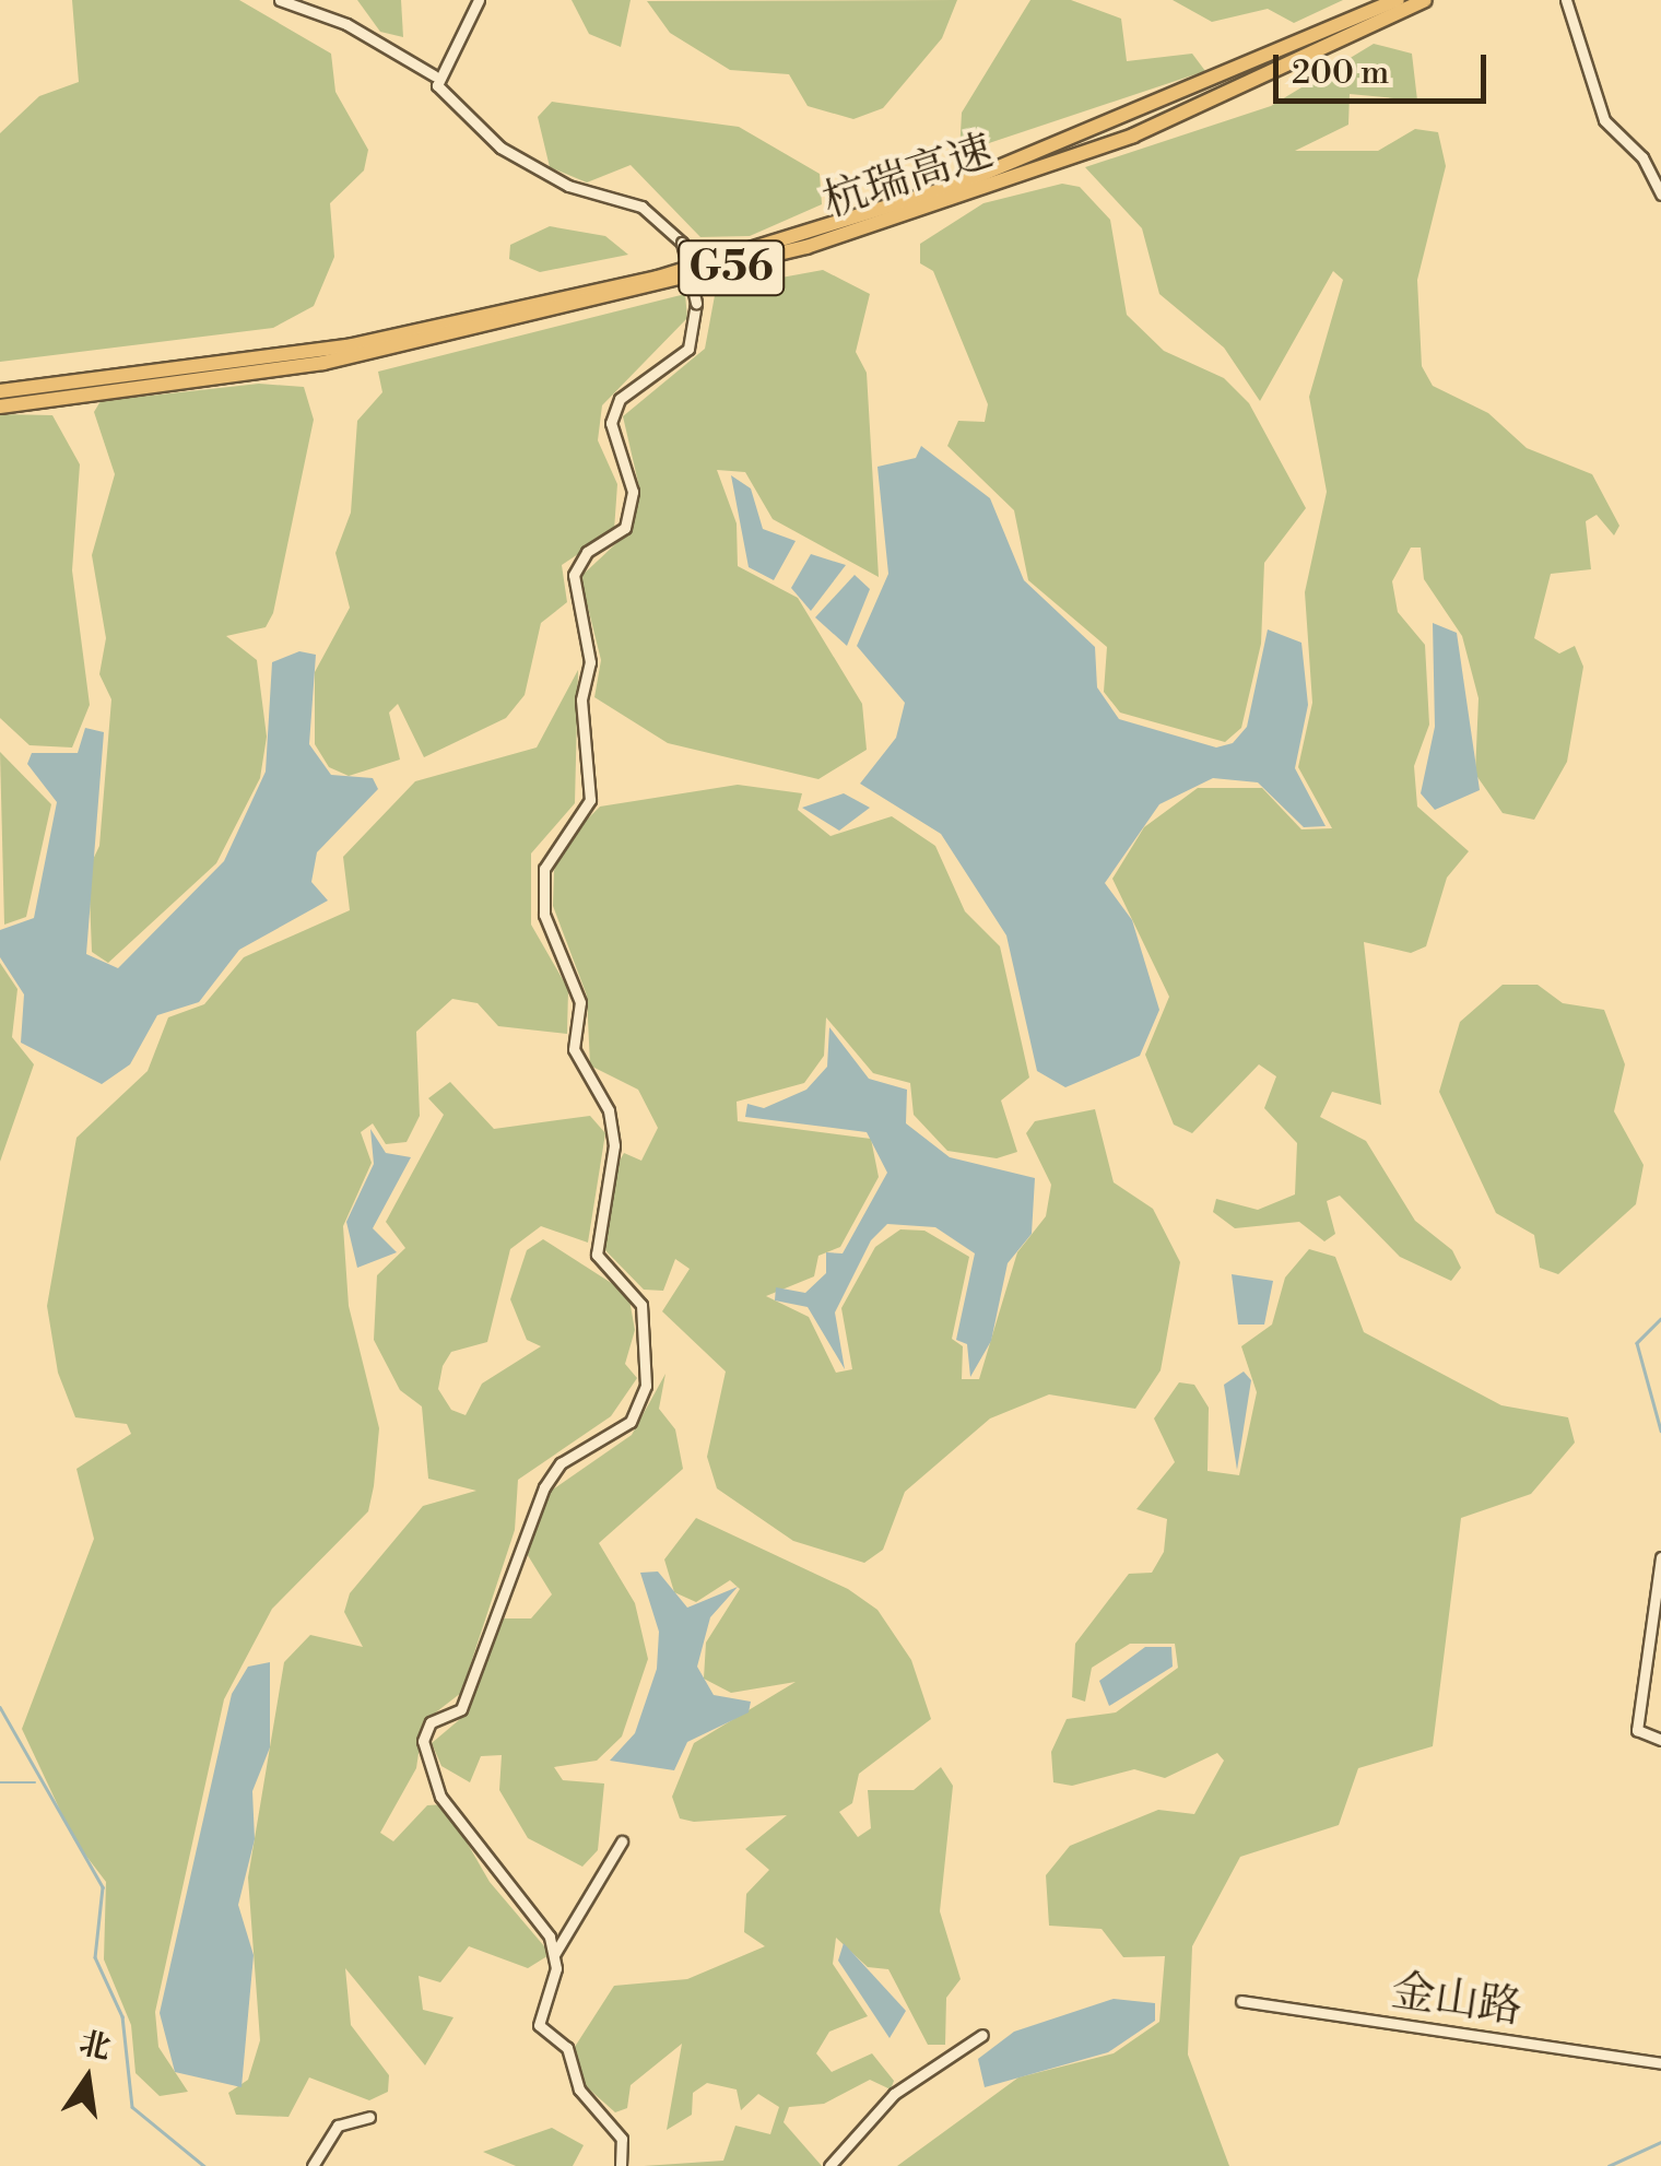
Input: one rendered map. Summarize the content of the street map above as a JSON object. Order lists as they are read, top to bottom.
{
  "streets": {
    "highway": ["杭瑞高速", "G56"],
    "street": ["金山路"]
  },
  "scale_bar": "200 m",
  "north": "top"
}
